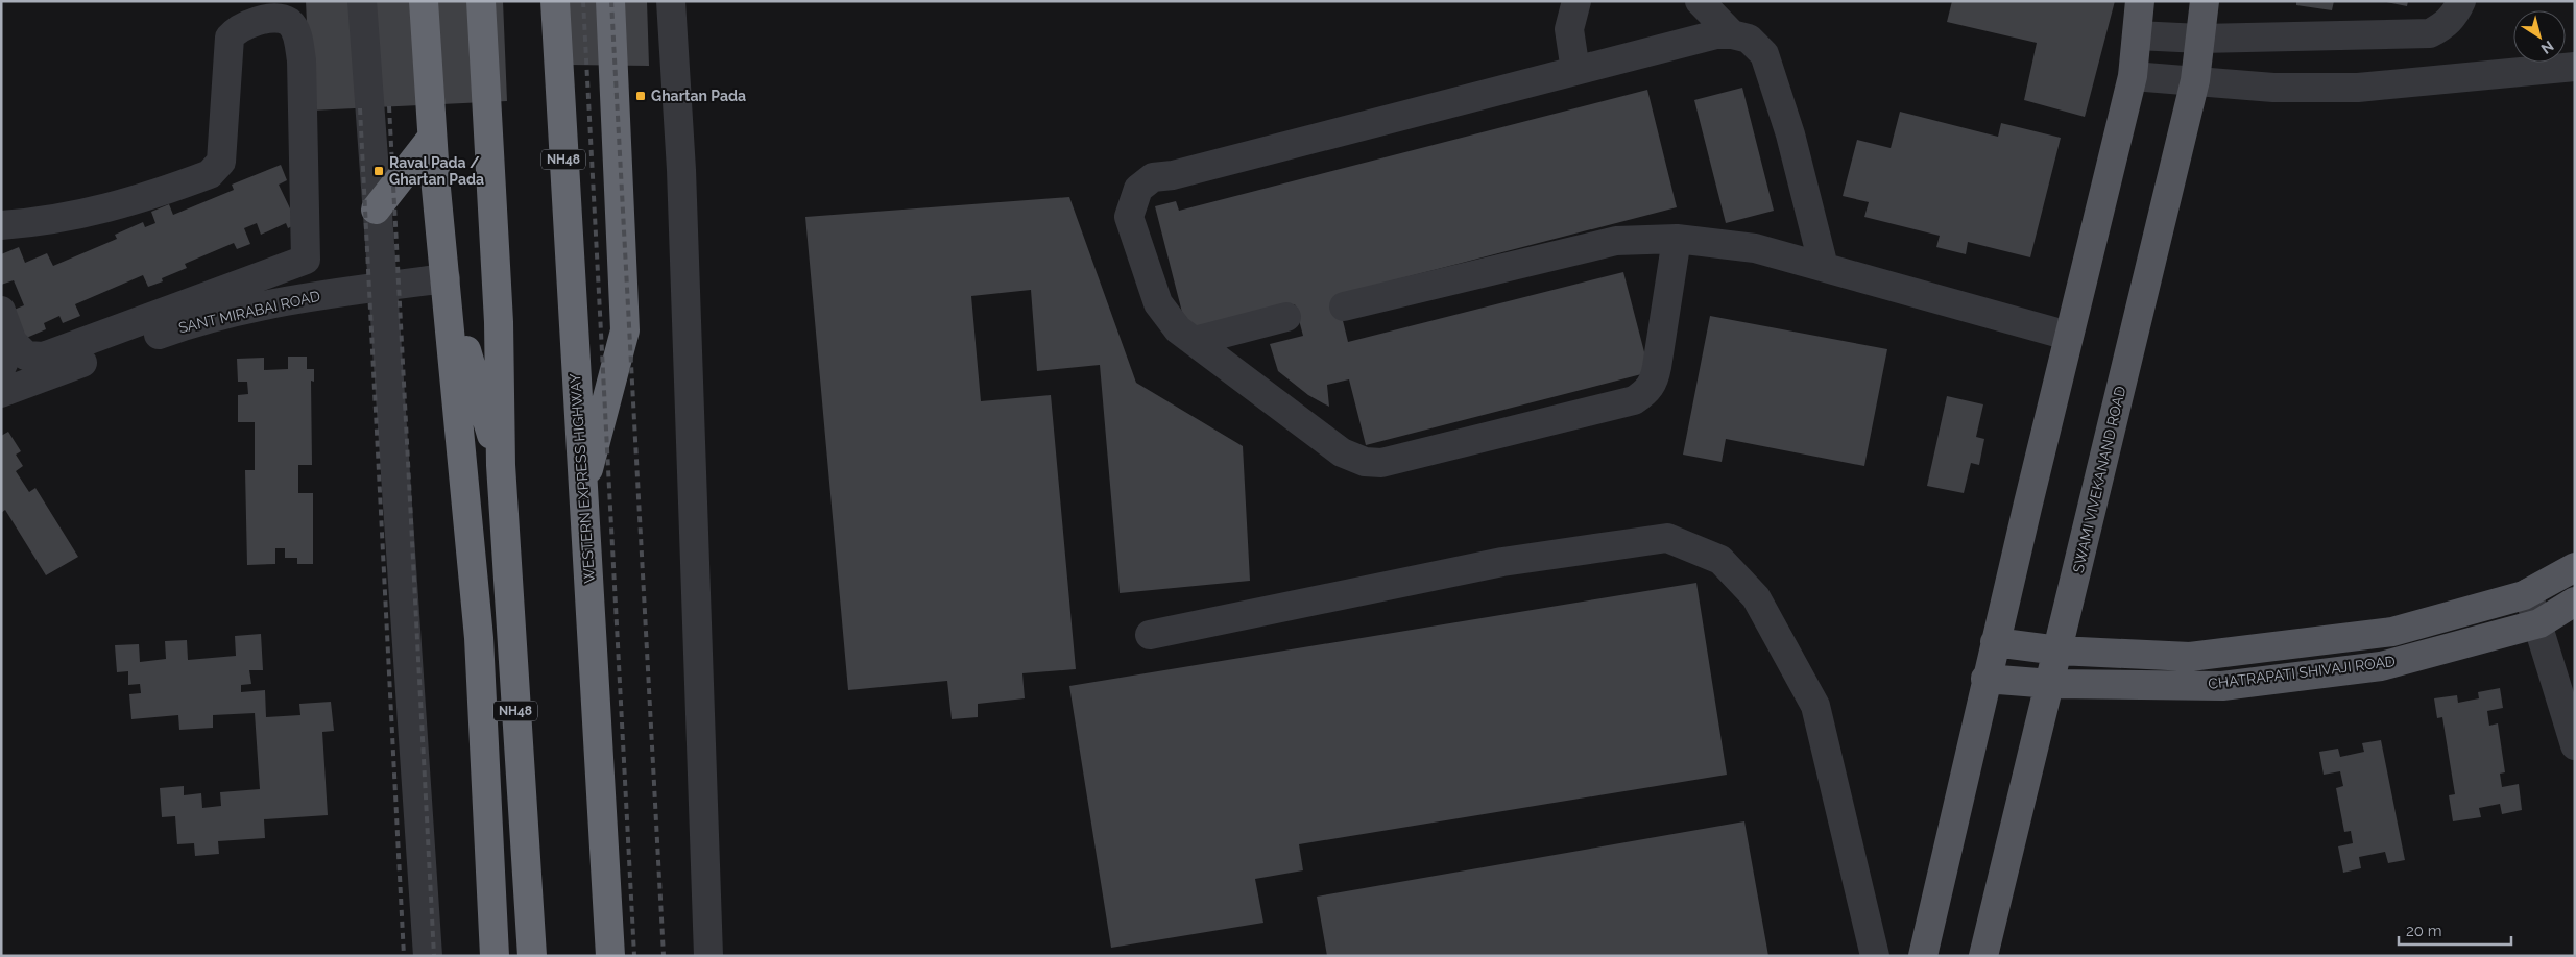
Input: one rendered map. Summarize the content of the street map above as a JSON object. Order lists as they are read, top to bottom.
{
  "streets": {
    "highway": ["NH48", "WESTERN EXPRESS HIGHWAY"],
    "main road": ["SWAMI VIVEKANAND ROAD", "CHATRAPATI SHIVAJI ROAD"],
    "street": ["SANT MIRABAI ROAD"]
  },
  "crossings": [
    ["SWAMI VIVEKANAND ROAD", "CHATRAPATI SHIVAJI ROAD"]
  ],
  "places": {
    "transit": ["Ghartan Pada", "Raval Pada / Ghartan Pada"]
  },
  "scale_bar": "20 m",
  "north": "bottom right"
}
